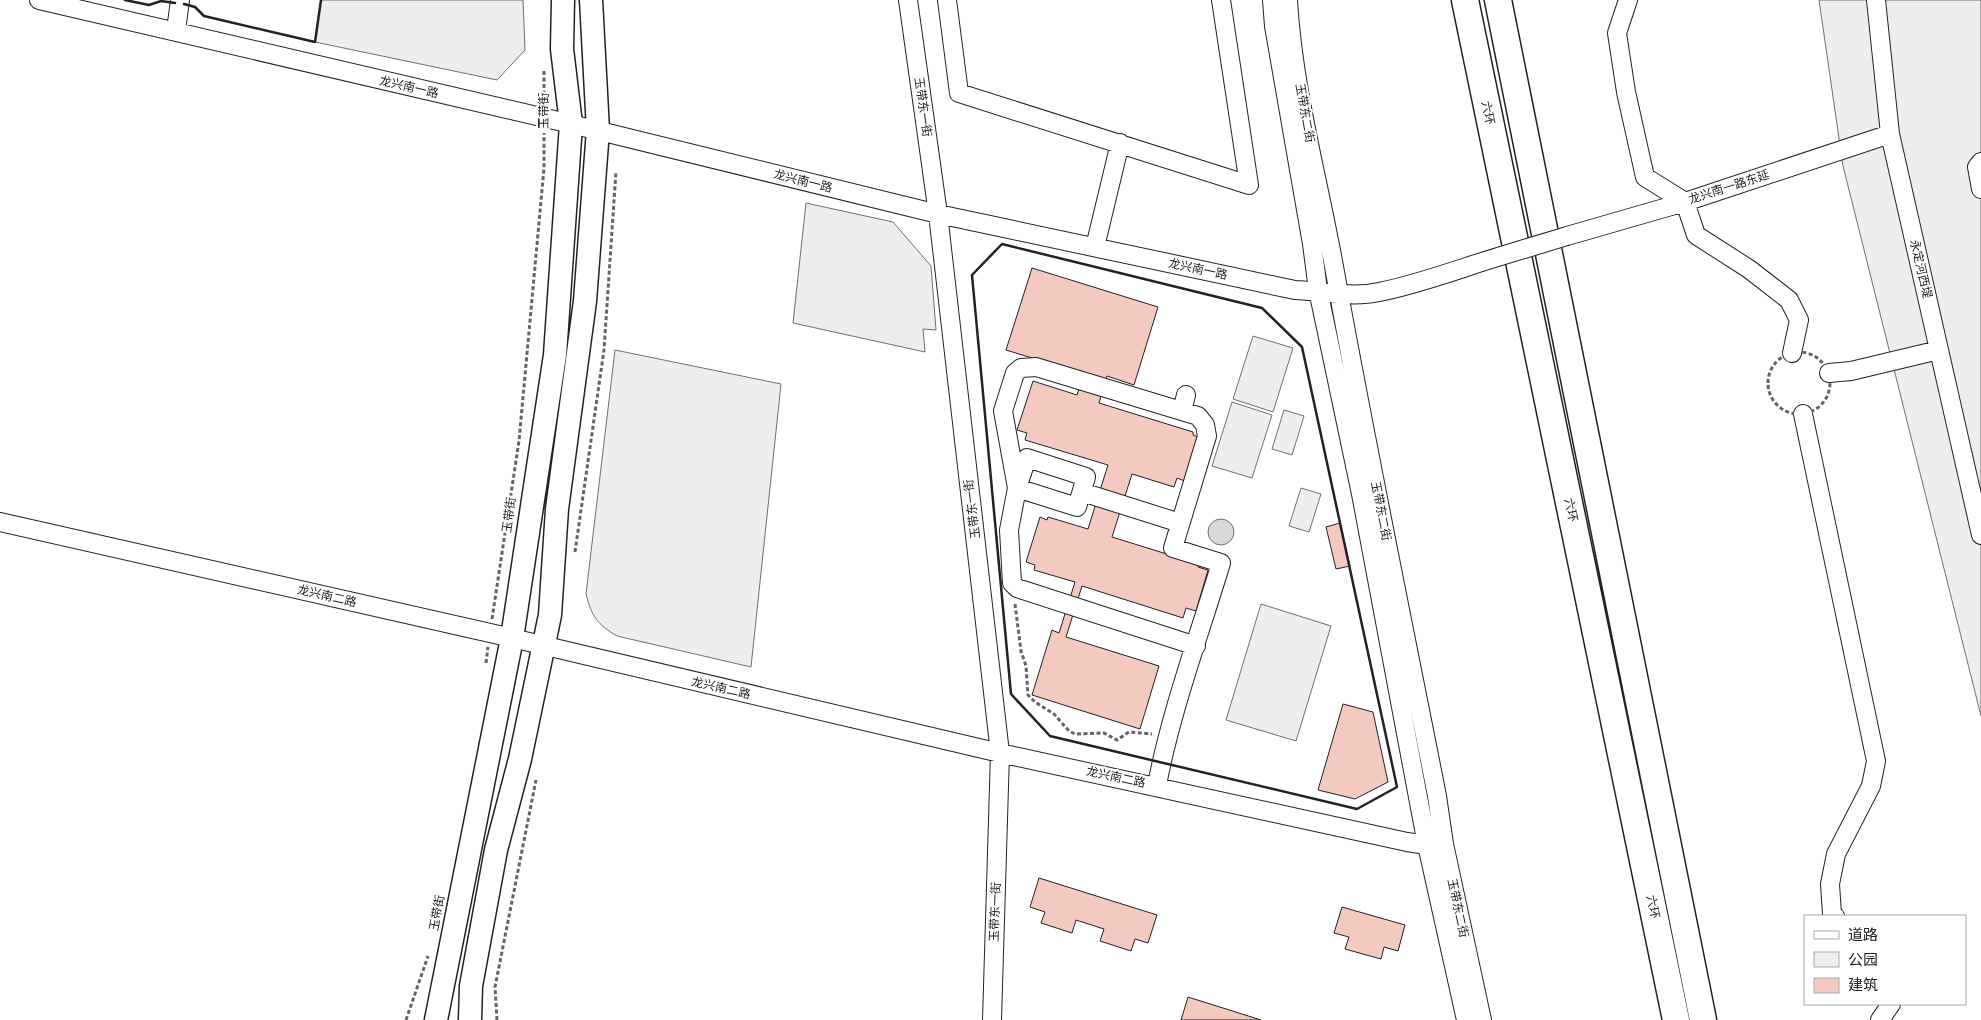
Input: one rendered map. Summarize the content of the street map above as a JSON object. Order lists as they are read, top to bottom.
{
  "streets": {
    "highway": ["六环"],
    "main road": ["玉带街"],
    "street": [
      "龙兴南一路",
      "玉带东一街",
      "玉带东二街",
      "龙兴南一路东延",
      "永定河西堤",
      "龙兴南二路"
    ]
  },
  "crossings": [
    ["龙兴南一路", "玉带东一街"],
    ["龙兴南一路", "玉带街"],
    ["龙兴南一路", "玉带东二街"],
    ["龙兴南一路", "龙兴南一路东延"],
    ["玉带东一街", "龙兴南二路"],
    ["玉带街", "龙兴南二路"],
    ["玉带东二街", "龙兴南二路"],
    ["龙兴南一路东延", "永定河西堤"]
  ],
  "legend": ["道路", "公园", "建筑"]
}
